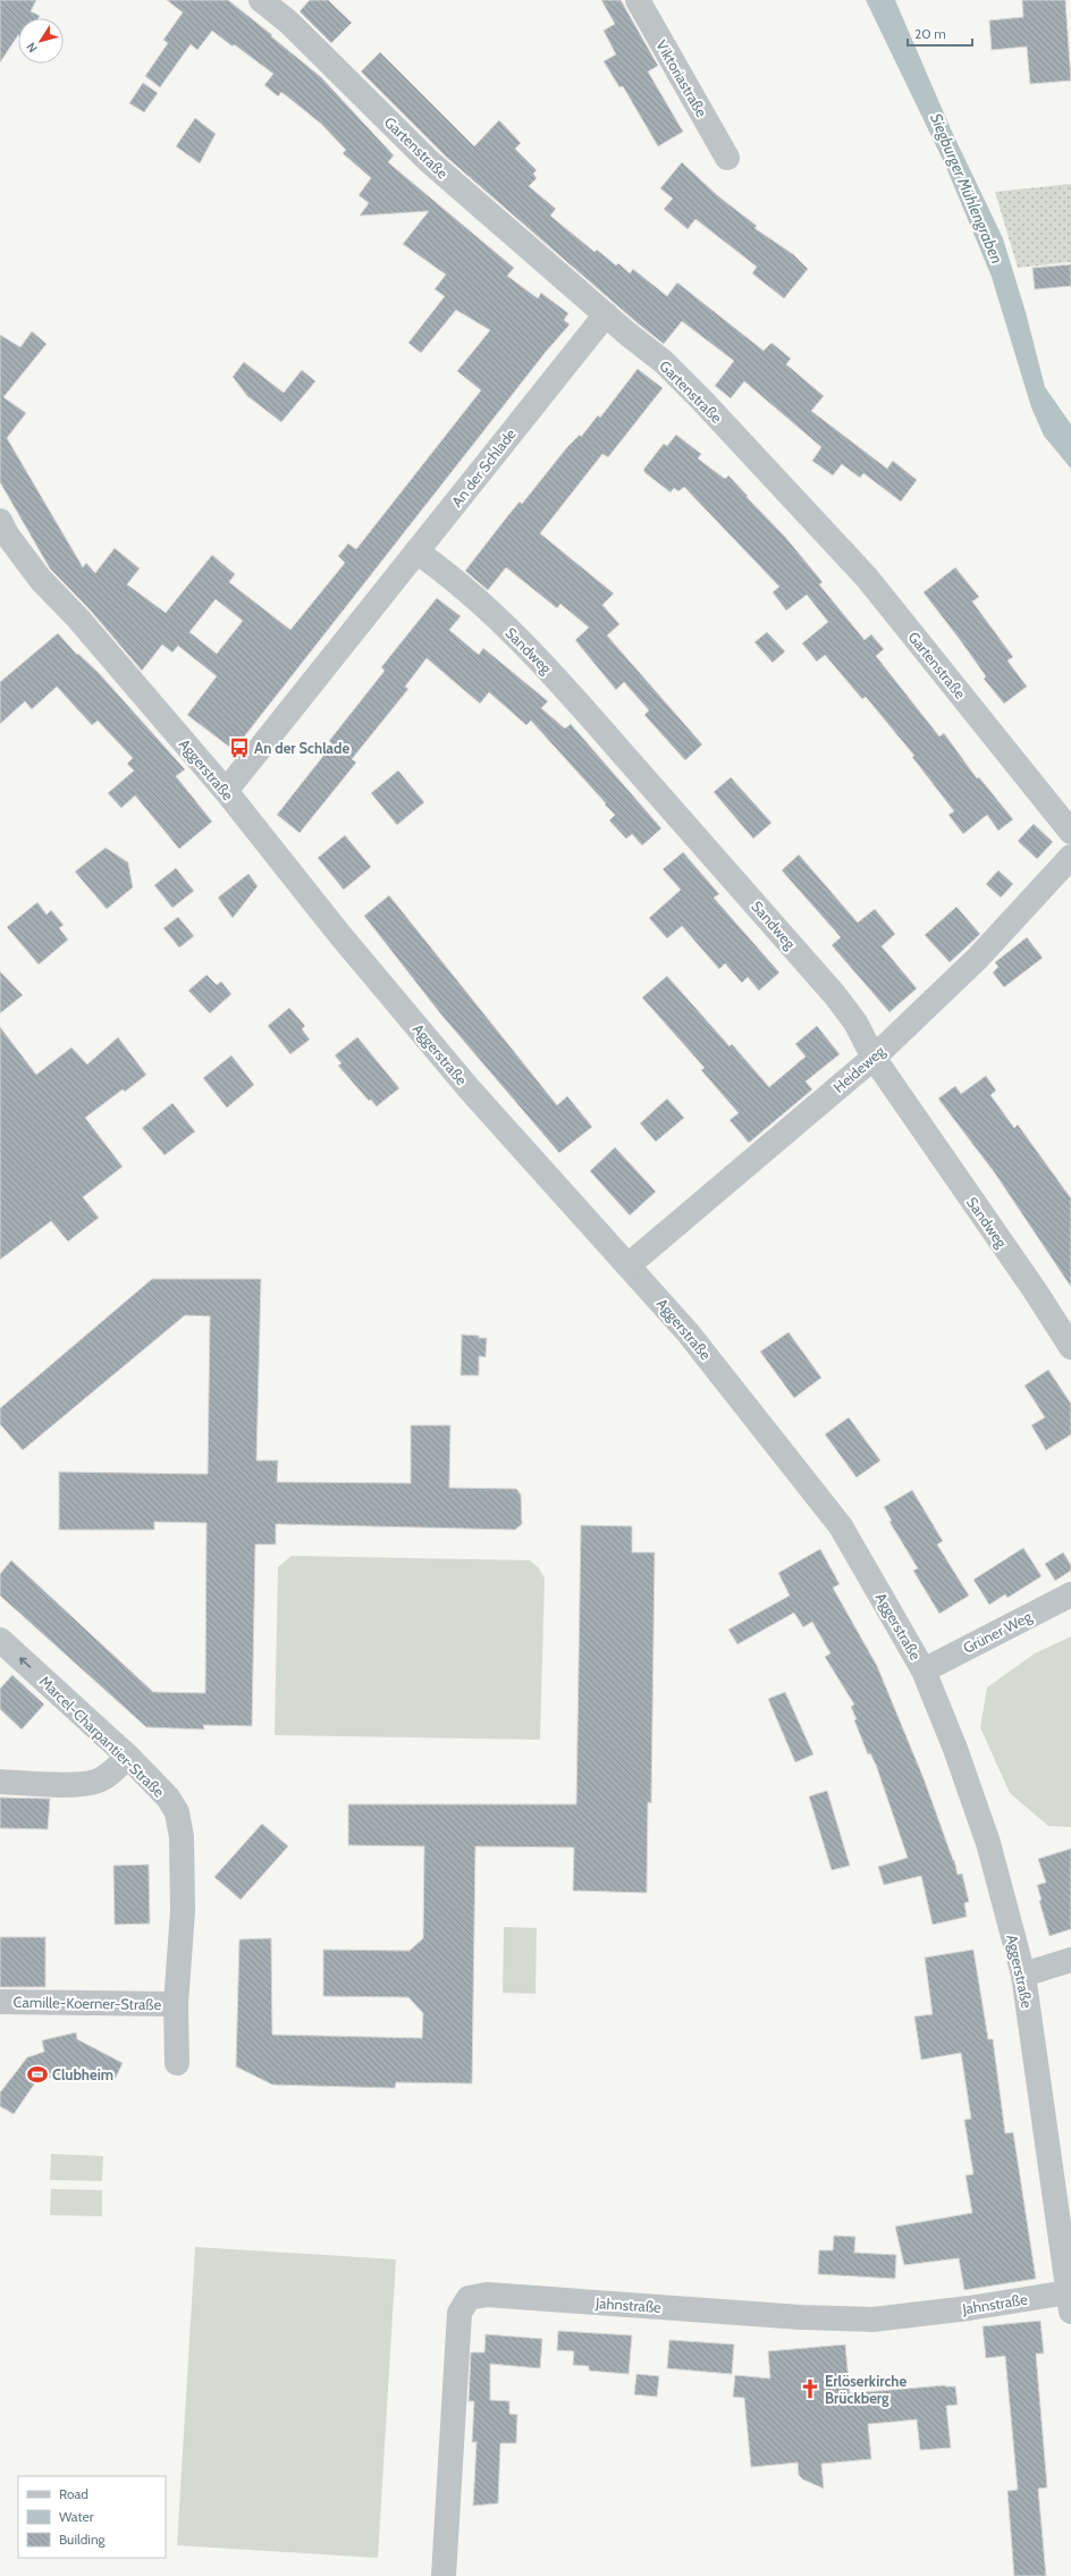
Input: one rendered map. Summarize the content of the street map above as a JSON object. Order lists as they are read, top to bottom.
{
  "streets": {
    "street": [
      "Viktoriastraße",
      "Gartenstraße",
      "An der Schlade",
      "Sandweg",
      "Aggerstraße",
      "Heideweg",
      "Grüner Weg",
      "Marcel-Charpantier-Straße",
      "Camille-Koerner-Straße",
      "Jahnstraße"
    ]
  },
  "crossings": [
    ["Gartenstraße", "An der Schlade"],
    ["An der Schlade", "Sandweg"],
    ["An der Schlade", "Aggerstraße"],
    ["Sandweg", "Heideweg"],
    ["Aggerstraße", "Heideweg"],
    ["Aggerstraße", "Grüner Weg"],
    ["Aggerstraße", "Jahnstraße"],
    ["Marcel-Charpantier-Straße", "Camille-Koerner-Straße"]
  ],
  "water": ["Siegburger Mühlengraben"],
  "places": {
    "bus stop": ["An der Schlade"],
    "sports": ["Clubheim"],
    "church": ["Erlöserkirche Brückberg"]
  },
  "legend": ["Road", "Water", "Building"],
  "scale_bar": "20 m",
  "north": "bottom left"
}
